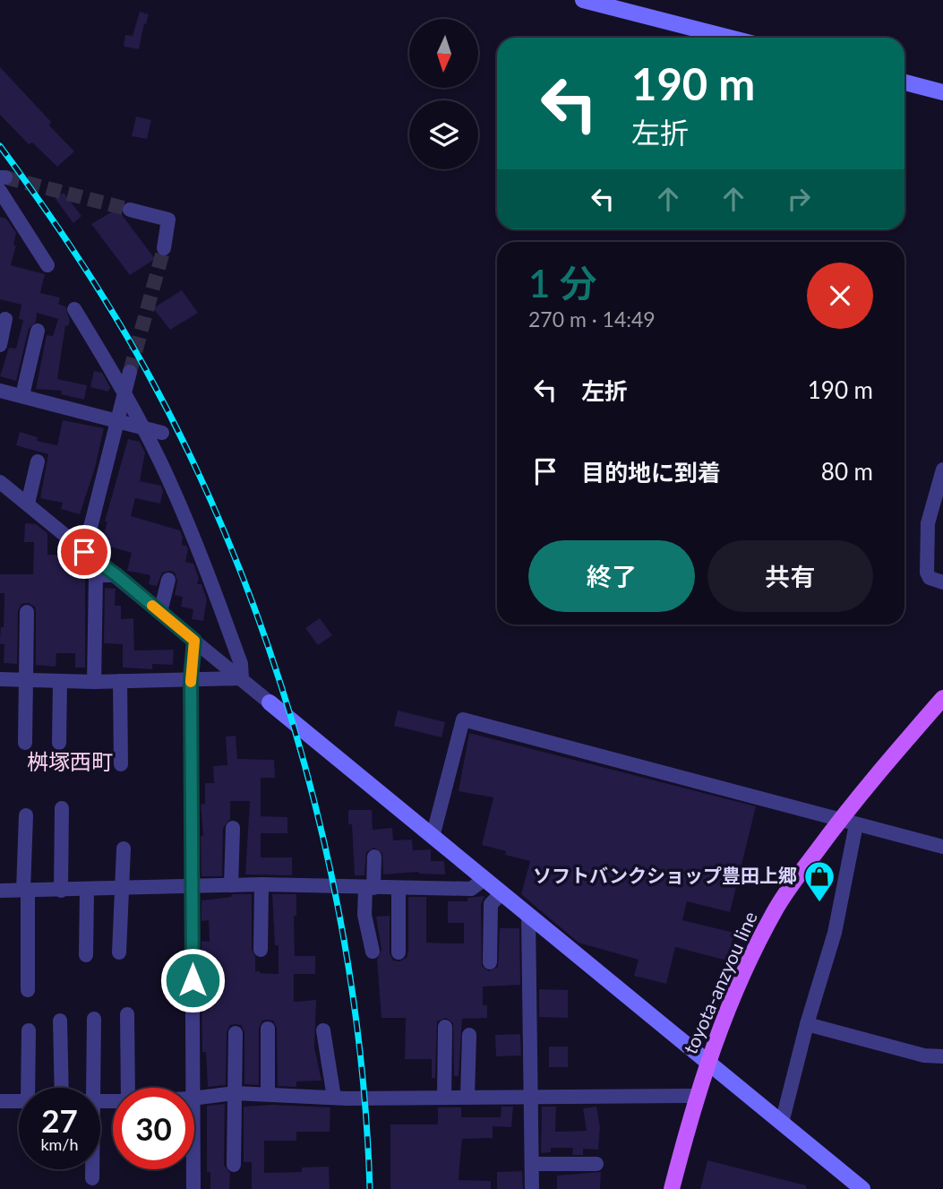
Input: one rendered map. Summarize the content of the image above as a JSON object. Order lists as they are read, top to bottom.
{
  "streets": {
    "main road": ["toyota-anzyou line"]
  },
  "districts": ["桝塚西町"],
  "places": {
    "shop": ["ソフトバンクショップ豊田上郷"]
  },
  "north": "bottom",
  "page": {
    "turn": ["190 m", "左折"],
    "heading": ["1 分", "270 m · 14:49"],
    "list": [
      {
        "name": "左折",
        "value": "190 m"
      },
      {
        "name": "目的地に到着",
        "value": "80 m"
      }
    ],
    "buttons": ["終了", "共有"],
    "speed": "27 km/h",
    "limit": "30"
  }
}
